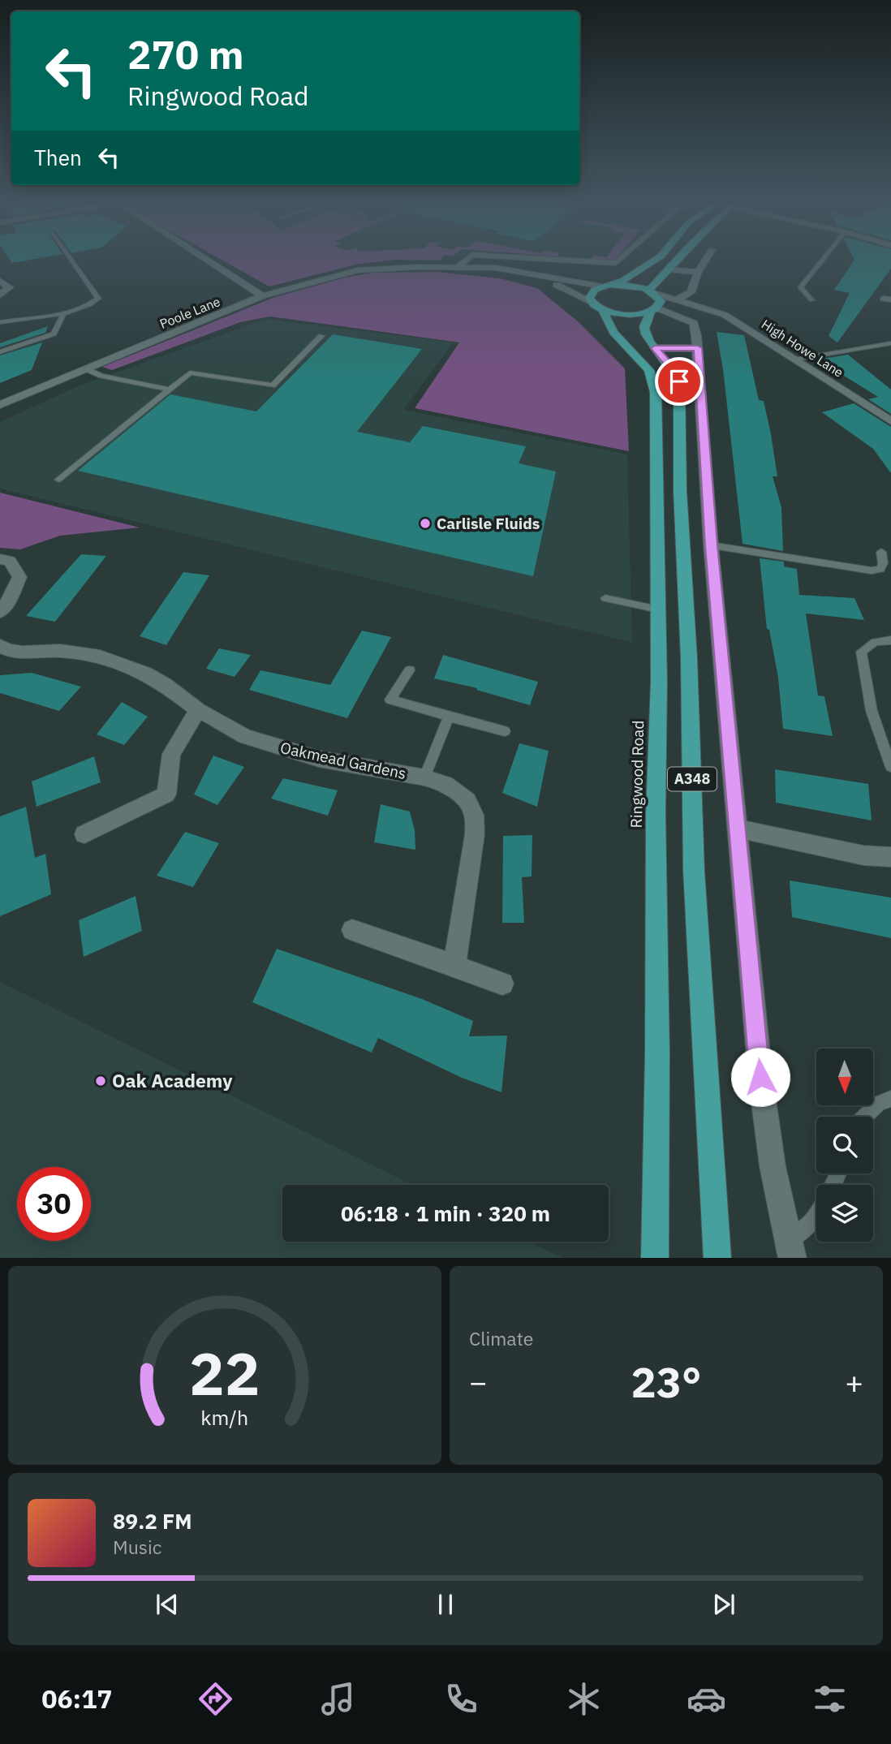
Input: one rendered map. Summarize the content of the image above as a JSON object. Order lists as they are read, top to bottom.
{
  "streets": {
    "highway": ["Ringwood Road", "A348"],
    "street": ["Poole Lane", "High Howe Lane", "Oakmead Gardens"]
  },
  "crossings": [
    ["High Howe Lane", "A348"]
  ],
  "places": ["Carlisle Fluids", "Oak Academy"],
  "north": "bottom",
  "page": {
    "turn": ["270 m", "Ringwood Road"],
    "then": "Then",
    "limit": "30",
    "trip": "06:18 · 1 min · 320 m",
    "tile": "Climate",
    "heat": ["−", "23°", "+"],
    "song": ["89.2 FM", "Music"],
    "tabs": "06:17",
    "gauge": ["22", "km/h"]
  }
}
